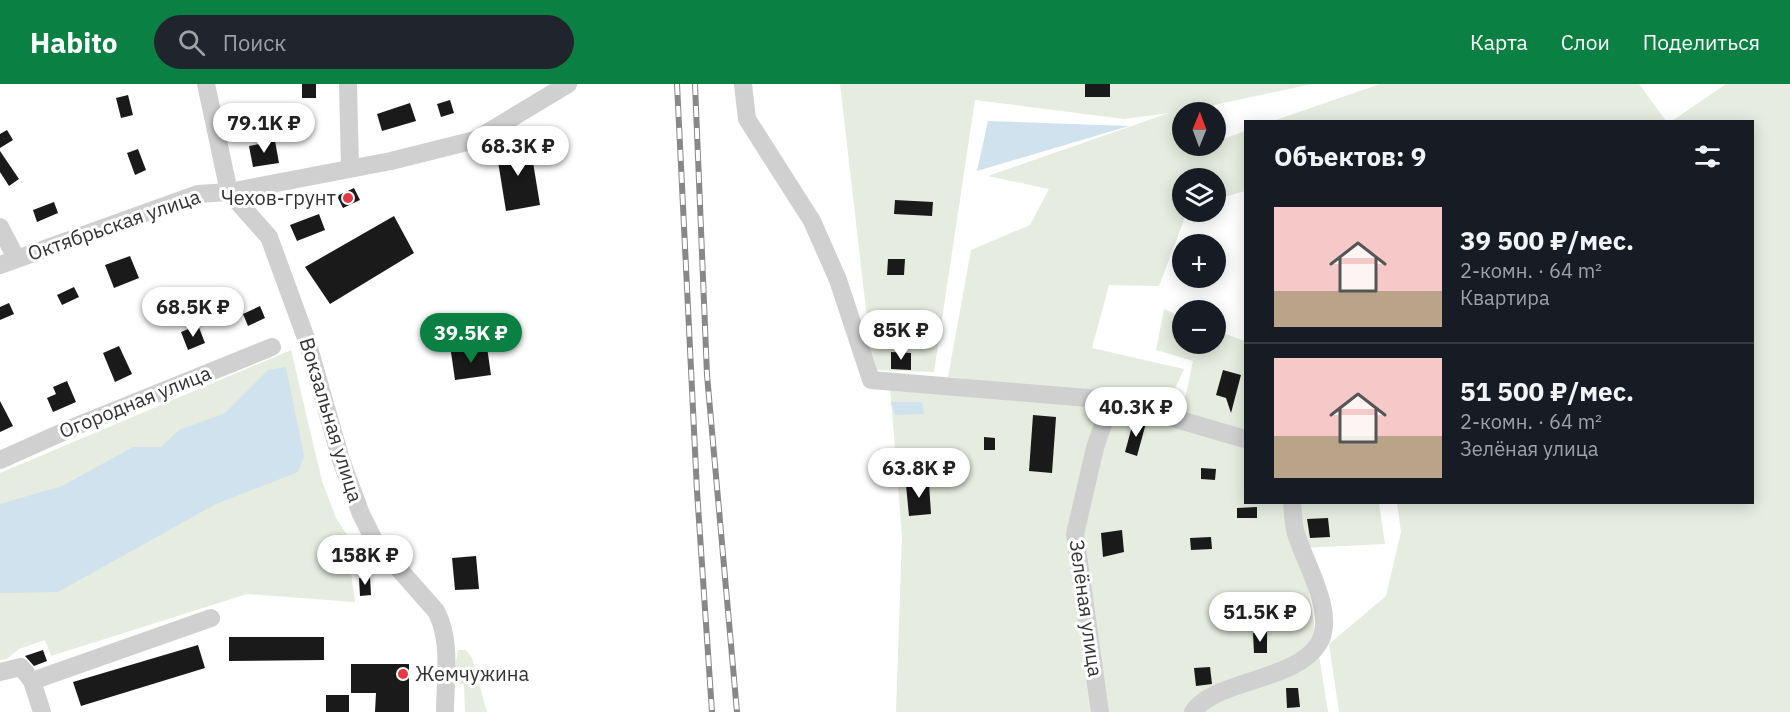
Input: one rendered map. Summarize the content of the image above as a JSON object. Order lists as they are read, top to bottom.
{
  "streets": {
    "street": [
      "Октябрьская улица",
      "Огородная улица",
      "Вокзальная улица",
      "Зелёная улица"
    ]
  },
  "crossings": [
    ["Октябрьская улица", "Вокзальная улица"]
  ],
  "places": ["Чехов-грунт", "Жемчужина"],
  "north": "top",
  "page": {
    "header": "Habito",
    "search": "Поиск",
    "nav": ["Карта", "Слои", "Поделиться"],
    "map_buttons": ["+", "−"],
    "price": [
      "79.1K ₽",
      "68.3K ₽",
      "68.5K ₽",
      "85K ₽",
      "39.5K ₽",
      "40.3K ₽",
      "63.8K ₽",
      "158K ₽",
      "51.5K ₽"
    ],
    "heading": "Объектов: 9",
    "list": [
      {
        "name": "39 500 ₽/мес.",
        "note": "2-комн. · 64 m² · Квартира"
      },
      {
        "name": "51 500 ₽/мес.",
        "note": "2-комн. · 64 m² · Зелёная улица"
      }
    ]
  }
}
